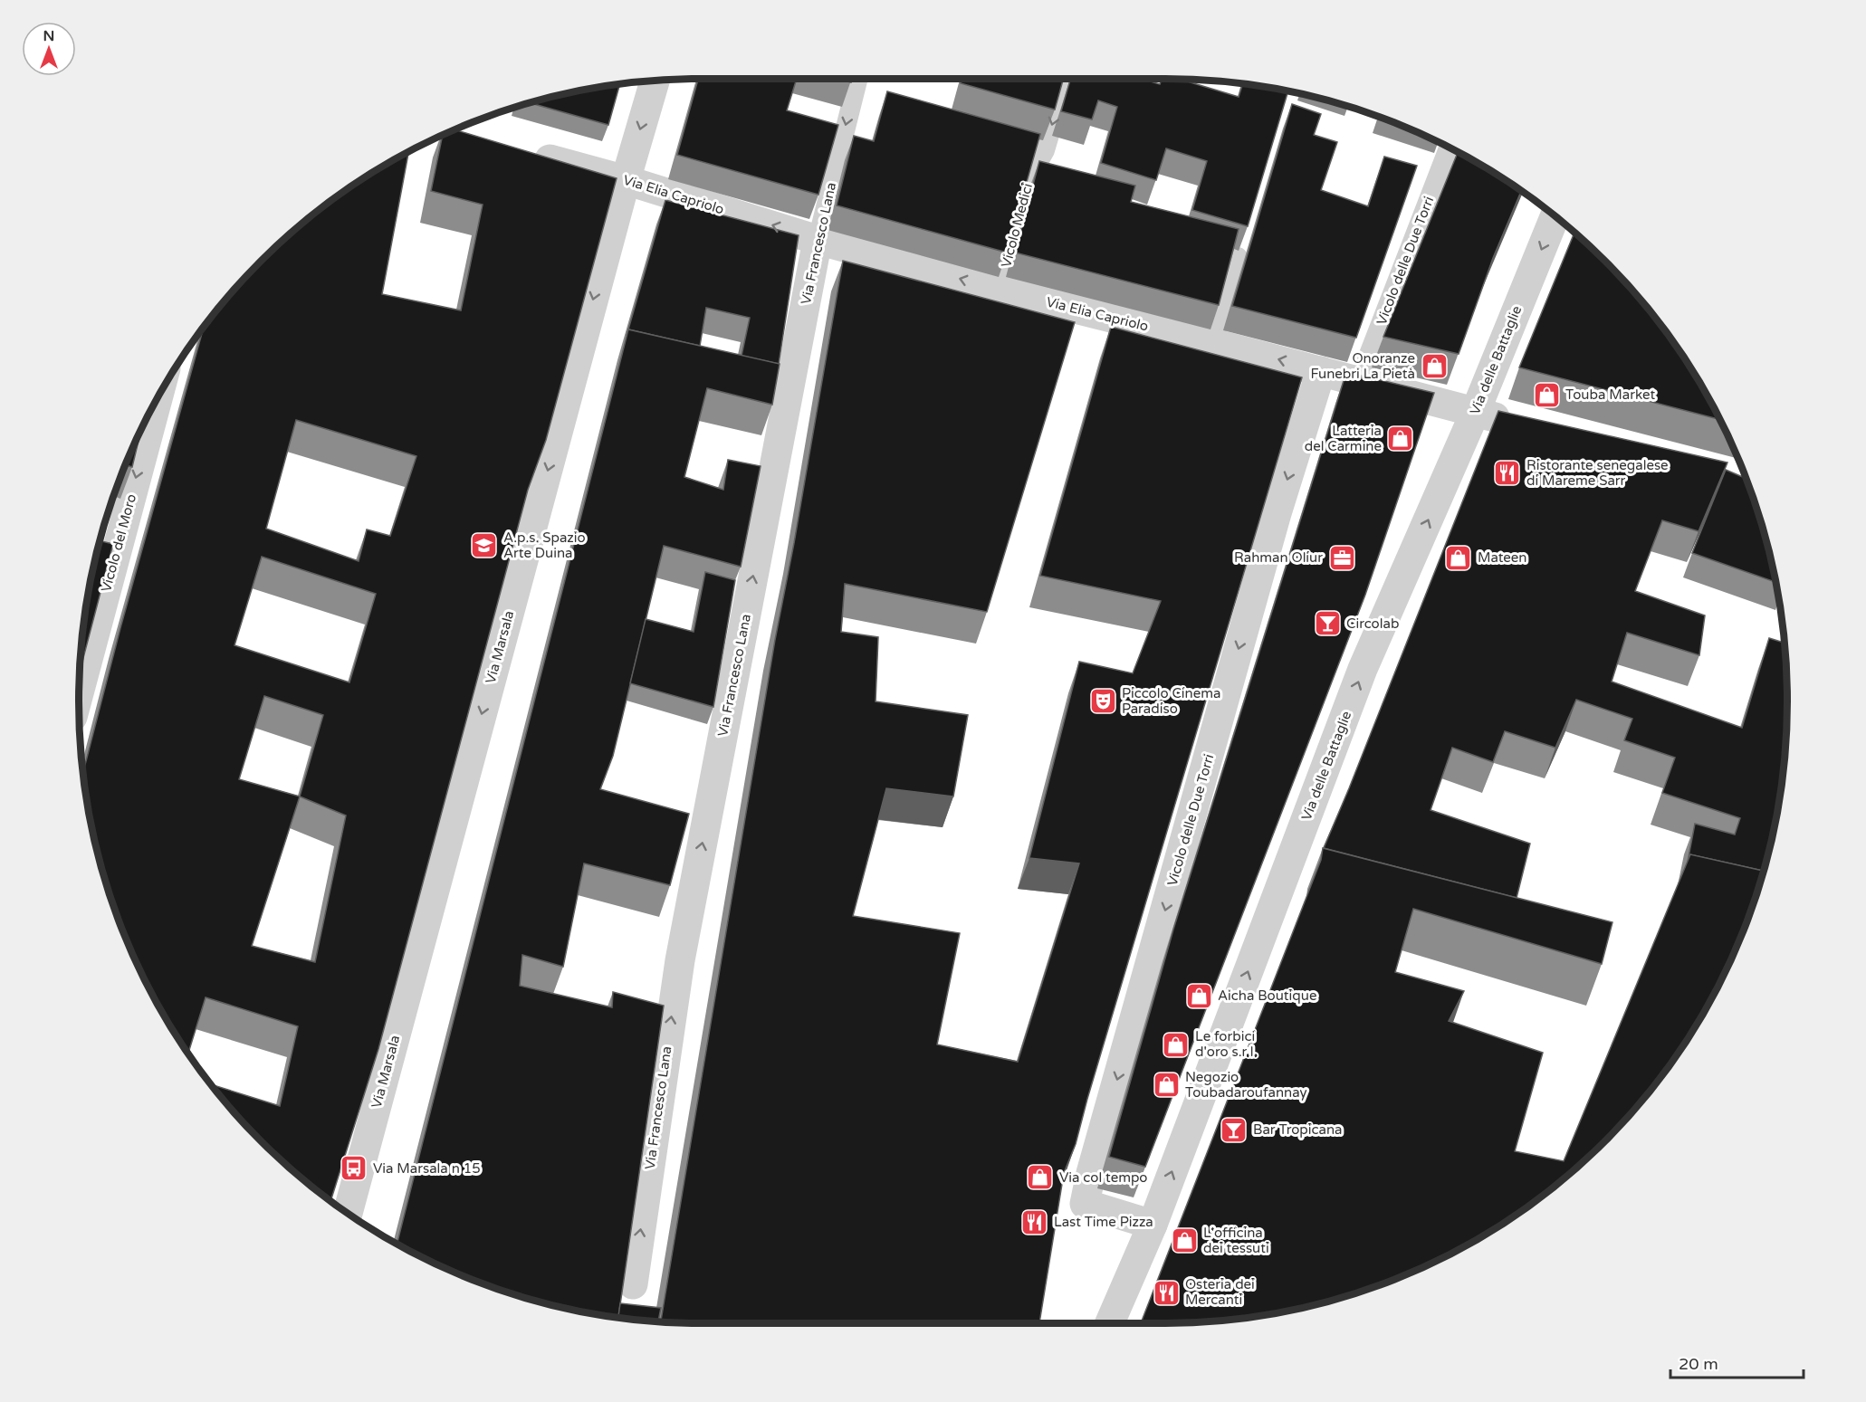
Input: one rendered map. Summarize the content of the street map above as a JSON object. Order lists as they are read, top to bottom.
{
  "streets": {
    "street": [
      "Via Elia Capriolo",
      "Via Francesco Lana",
      "Vicolo delle Due Torri",
      "Via delle Battaglie",
      "Vicolo del Moro",
      "Via Marsala"
    ],
    "lane": ["Vicolo Medici"]
  },
  "crossings": [
    ["Via Elia Capriolo", "Vicolo Medici"],
    ["Via Elia Capriolo", "Via Francesco Lana"],
    ["Via Elia Capriolo", "Vicolo delle Due Torri"],
    ["Via Elia Capriolo", "Via delle Battaglie"],
    ["Via Elia Capriolo", "Via Marsala"],
    ["Vicolo delle Due Torri", "Via delle Battaglie"]
  ],
  "one_way": [
    "Via Elia Capriolo",
    "Vicolo Medici",
    "Vicolo delle Due Torri",
    "Vicolo del Moro",
    "Via Marsala"
  ],
  "places": {
    "shop": [
      "Onoranze Funebri La Pietà",
      "Touba Market",
      "Latteria del Carmine",
      "Mateen",
      "Aicha Boutique",
      "Le forbici d'oro s.r.l.",
      "Negozio Toubadaroufannay",
      "Via col tempo",
      "L'officina dei tessuti"
    ],
    "restaurant": ["Ristorante senegalese di Mareme Sarr", "Last Time Pizza", "Osteria dei Mercanti"],
    "school or university": ["A.p.s. Spazio Arte Duina"],
    "office": ["Rahman Oliur"],
    "bar": ["Circolab", "Bar Tropicana"],
    "theatre": ["Piccolo Cinema Paradiso"],
    "bus stop": ["Via Marsala n 15"]
  },
  "scale_bar": "20 m",
  "north": "top"
}
